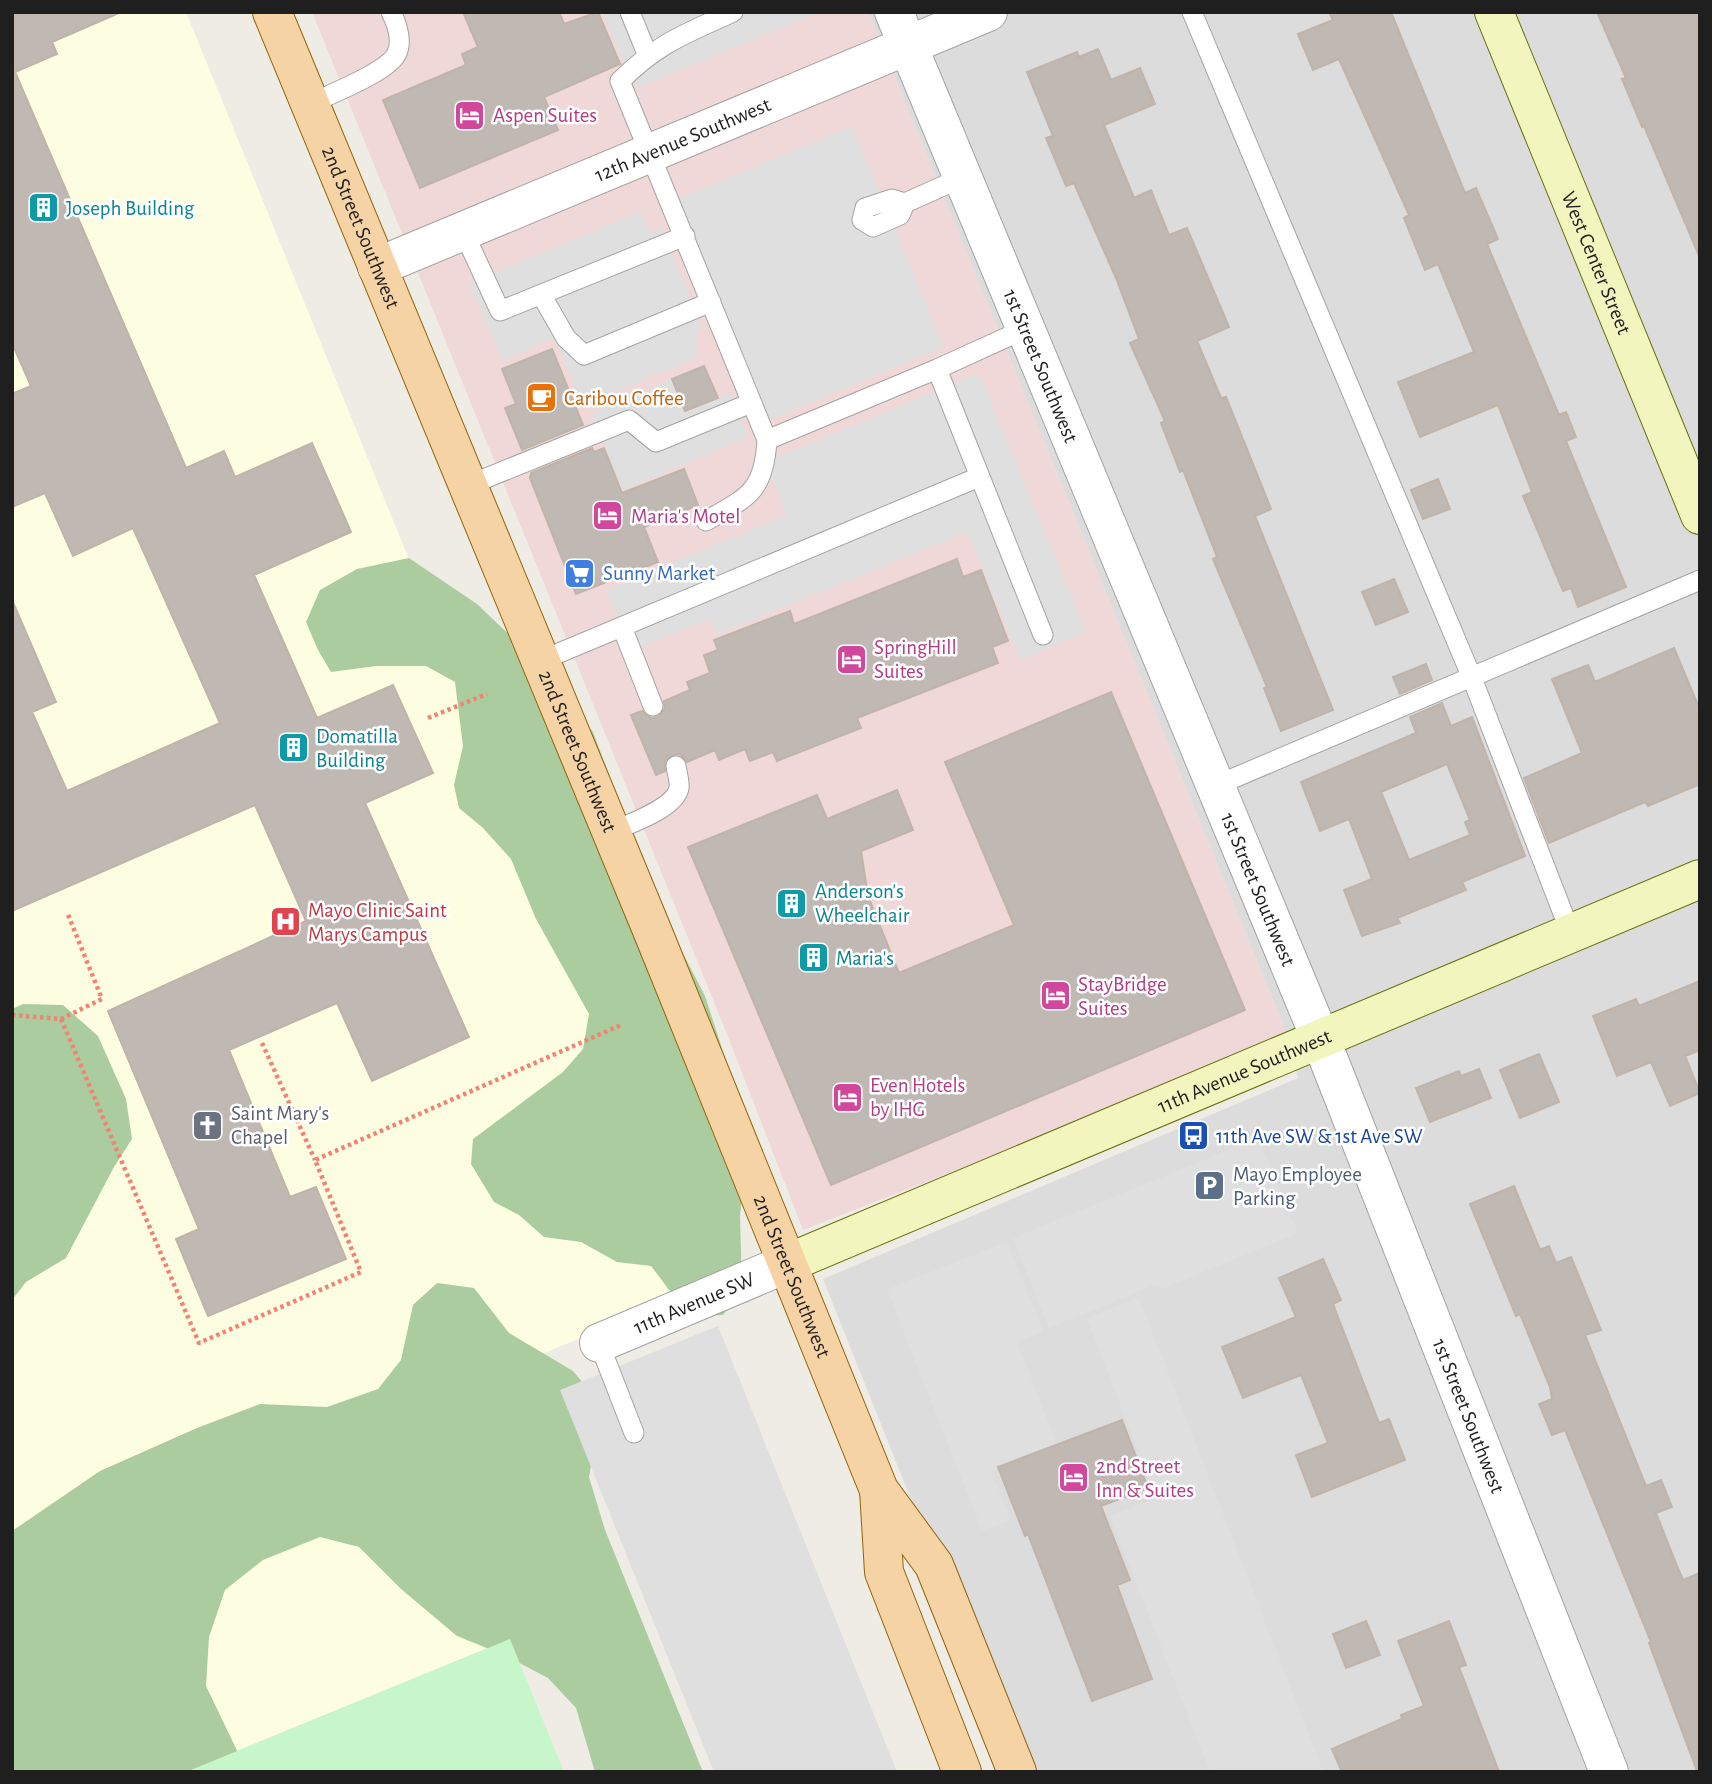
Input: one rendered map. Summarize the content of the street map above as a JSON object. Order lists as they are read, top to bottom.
{
  "streets": {
    "main road": ["2nd Street Southwest", "West Center Street", "11th Avenue Southwest"],
    "street": ["12th Avenue Southwest", "1st Street Southwest", "11th Avenue SW"]
  },
  "crossings": [
    ["12th Avenue Southwest", "2nd Street Southwest"],
    ["12th Avenue Southwest", "1st Street Southwest"],
    ["2nd Street Southwest", "11th Avenue Southwest"],
    ["2nd Street Southwest", "11th Avenue SW"],
    ["1st Street Southwest", "11th Avenue Southwest"],
    ["11th Avenue Southwest", "11th Avenue SW"]
  ],
  "places": {
    "hotel": [
      "Aspen Suites",
      "Maria's Motel",
      "SpringHill Suites",
      "StayBridge Suites",
      "Even Hotels by IHG",
      "2nd Street Inn & Suites"
    ],
    "building": [
      "Joseph Building",
      "Domatilla Building",
      "Anderson's Wheelchair",
      "Maria's"
    ],
    "cafe": ["Caribou Coffee"],
    "supermarket": ["Sunny Market"],
    "hospital": ["Mayo Clinic Saint Marys Campus"],
    "church": ["Saint Mary's Chapel"],
    "bus stop": ["11th Ave SW & 1st Ave SW"],
    "parking": ["Mayo Employee Parking"]
  }
}
